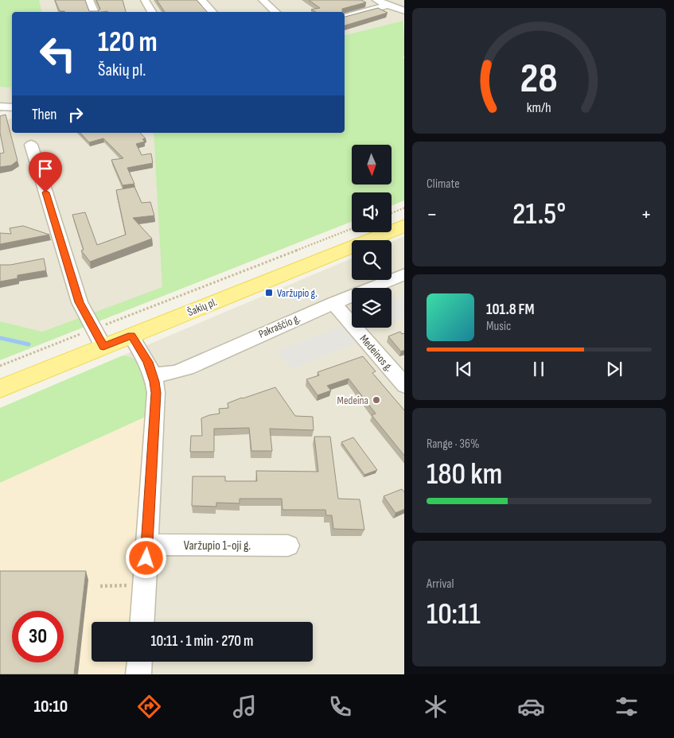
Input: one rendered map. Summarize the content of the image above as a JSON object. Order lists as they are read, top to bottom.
{
  "streets": {
    "main road": ["Šakių pl."],
    "street": ["Pakraščio g.", "Medeinos g.", "Varžupio 1-oji g."]
  },
  "crossings": [
    ["Pakraščio g.", "Medeinos g."]
  ],
  "places": {
    "transit": ["Varžupio g."],
    "other": ["Medeina"]
  },
  "north": "bottom",
  "page": {
    "turn": ["120 m", "Šakių pl."],
    "then": "Then",
    "tile": [
      "Climate",
      ["Range · 36%", "180 km"],
      ["Arrival", "10:11"]
    ],
    "heat": ["−", "21.5°", "+"],
    "song": ["101.8 FM", "Music"],
    "limit": "30",
    "trip": "10:11 · 1 min · 270 m",
    "tabs": "10:10",
    "gauge": ["28", "km/h"]
  }
}
